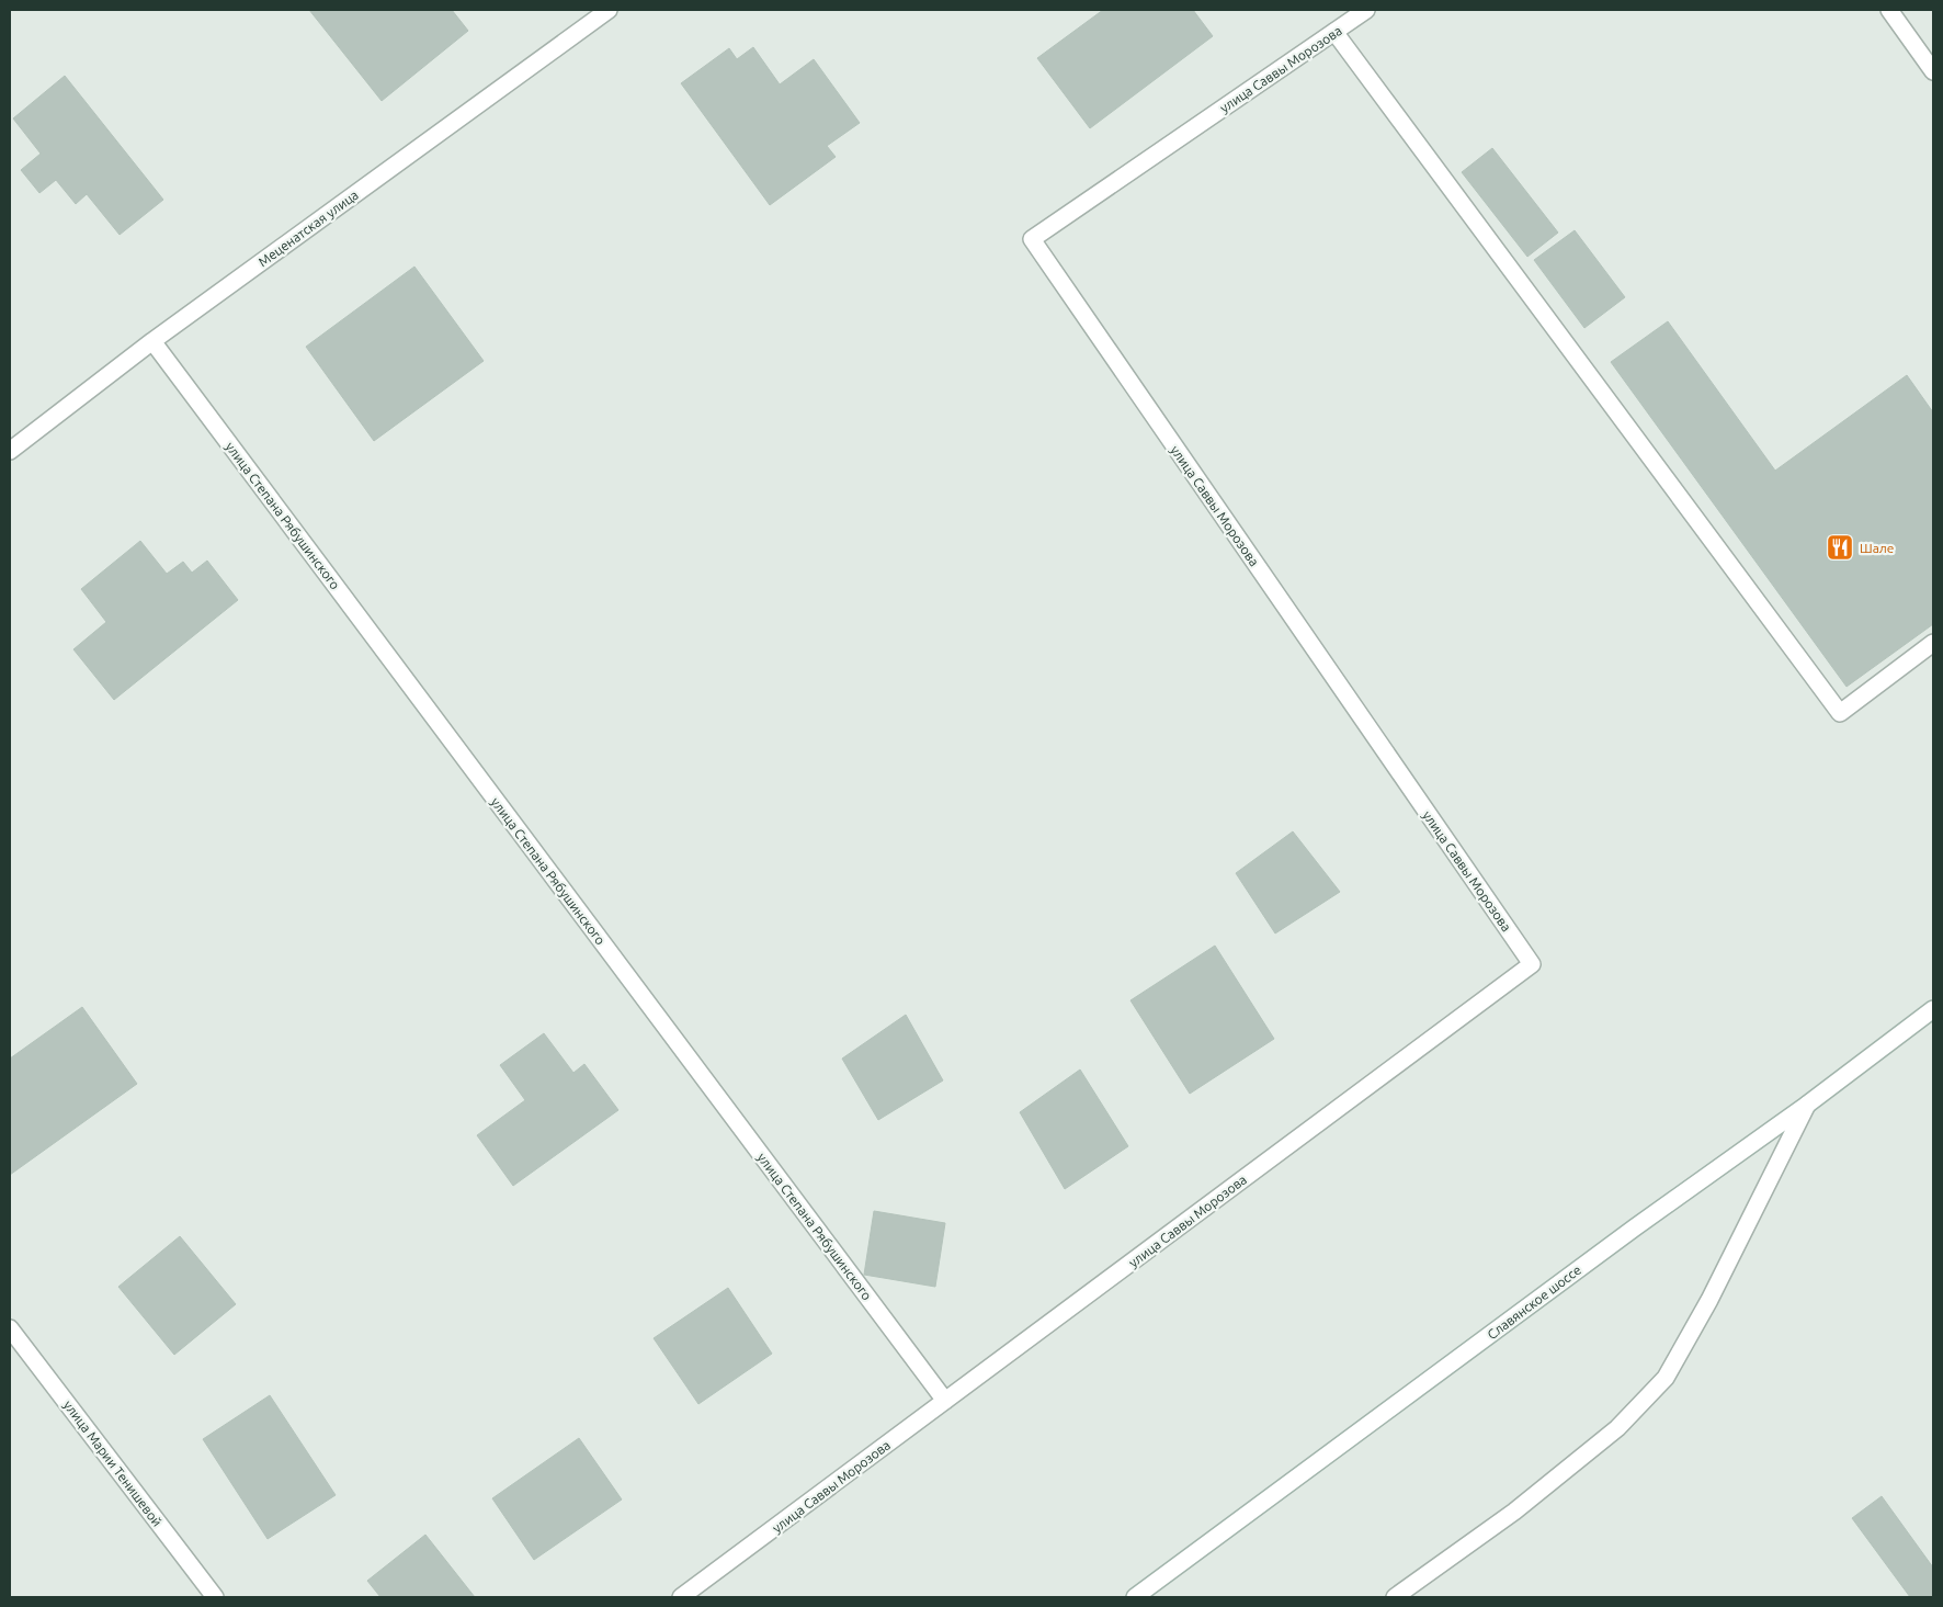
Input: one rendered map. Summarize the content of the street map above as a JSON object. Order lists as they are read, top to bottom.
{
  "streets": {
    "street": [
      "улица Саввы Морозова",
      "Меценатская улица",
      "улица Степана Рябушинского",
      "Славянское шоссе",
      "улица Марии Тенишевой"
    ]
  },
  "crossings": [
    ["улица Саввы Морозова", "улица Степана Рябушинского"],
    ["Меценатская улица", "улица Степана Рябушинского"]
  ],
  "places": {
    "restaurant": ["Шале"]
  }
}
